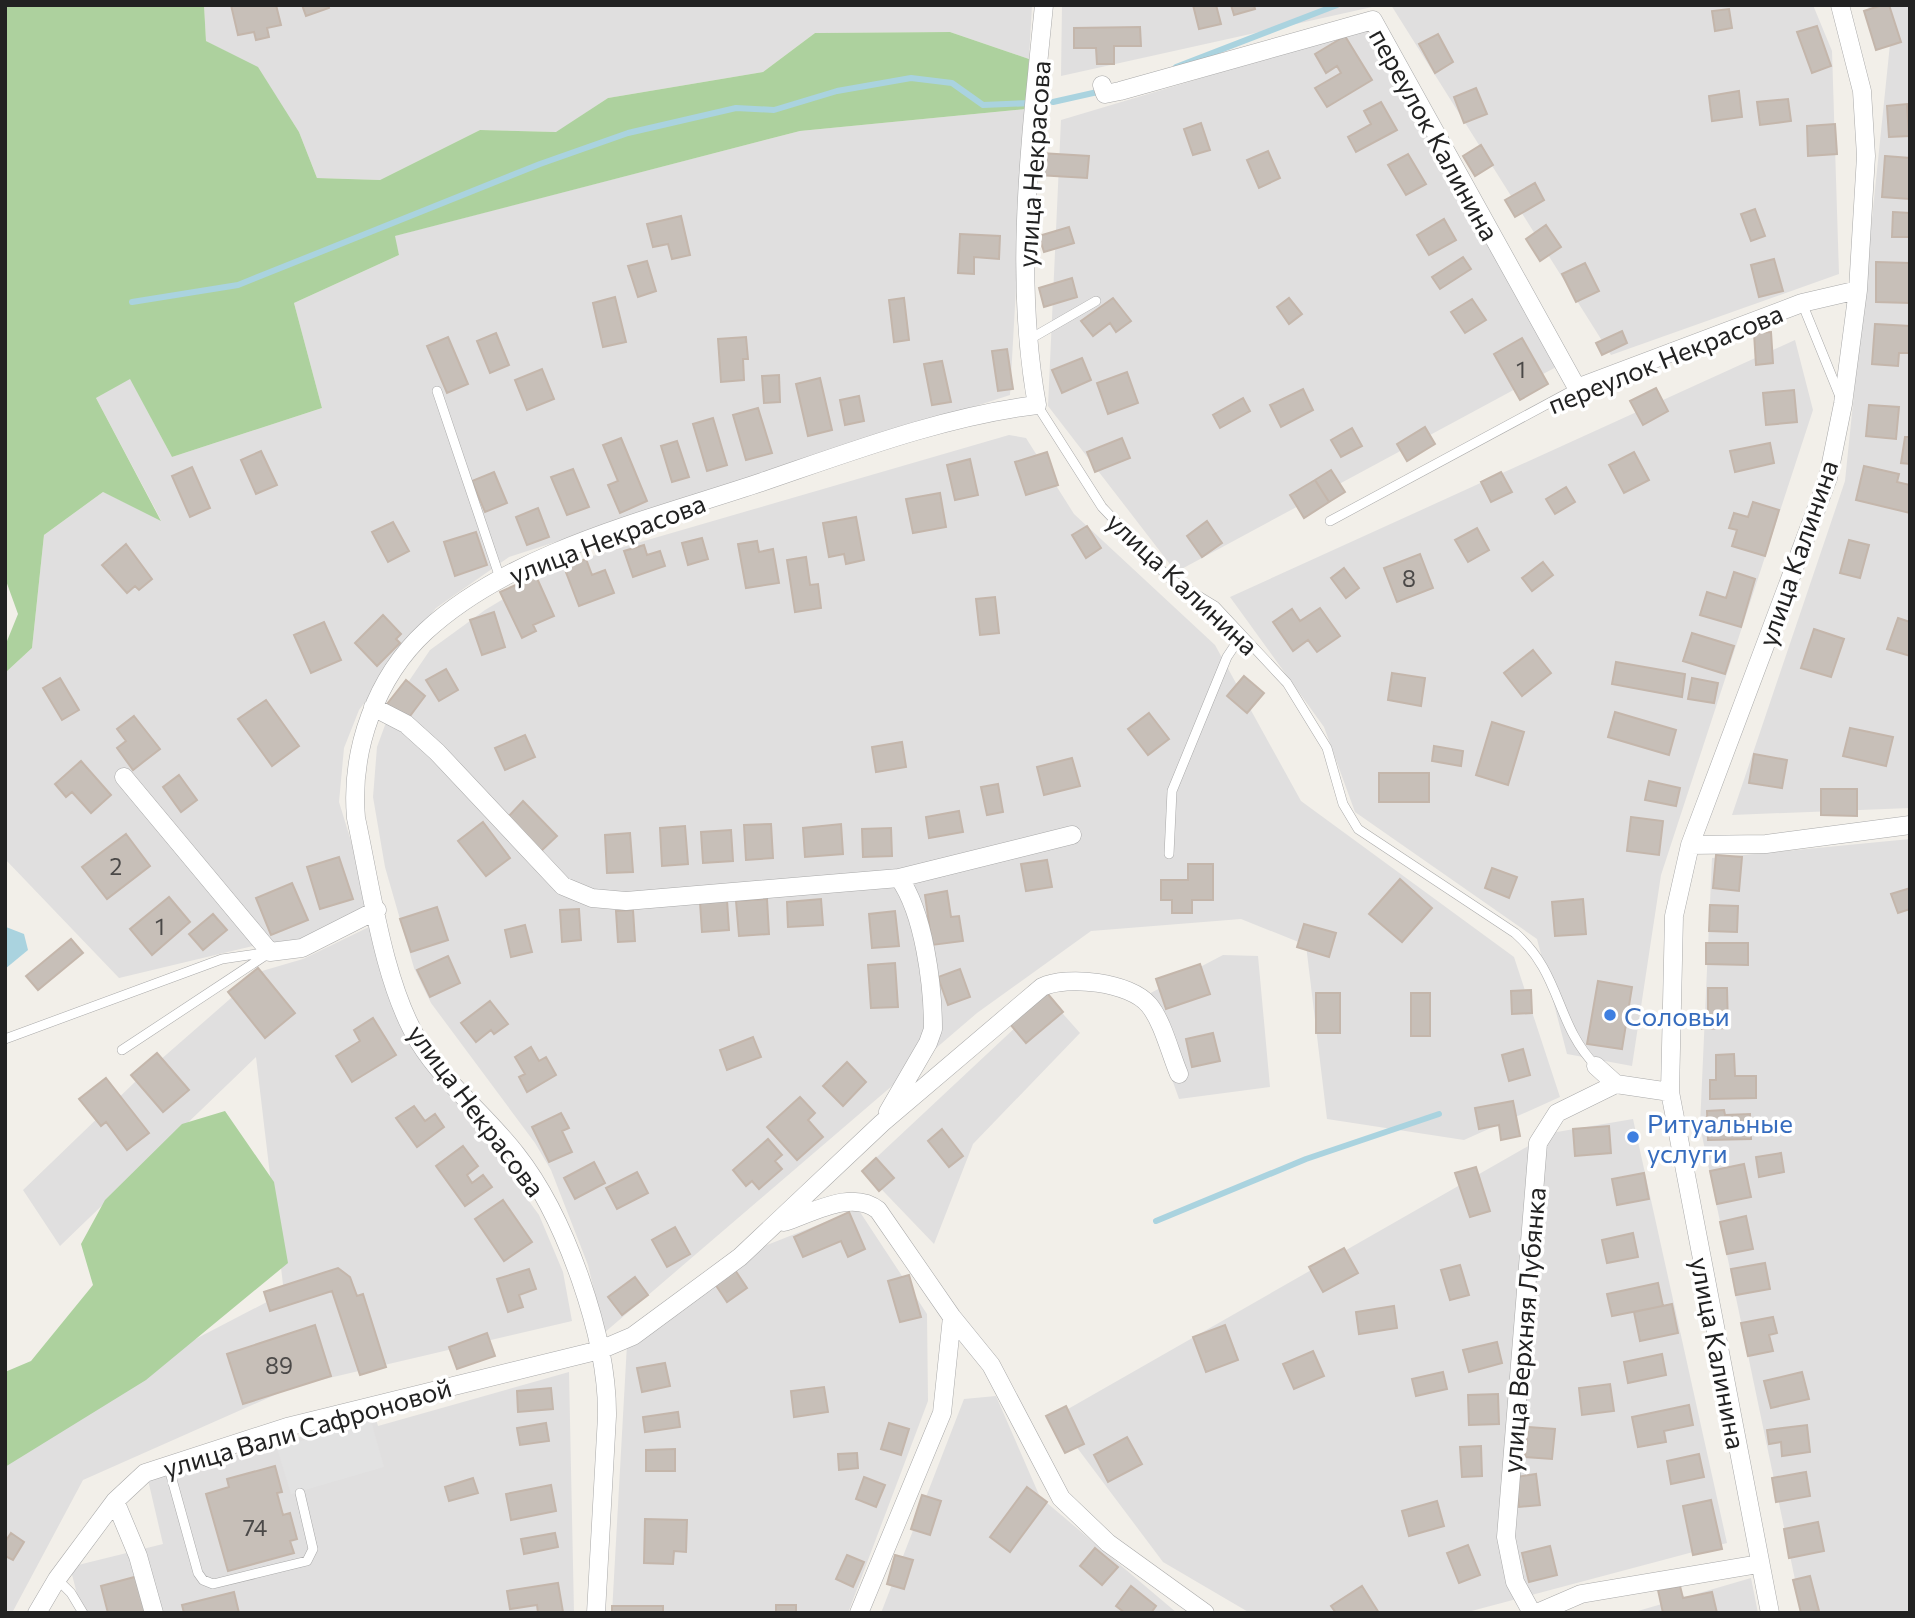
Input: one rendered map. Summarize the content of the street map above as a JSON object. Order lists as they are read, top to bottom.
{
  "streets": {
    "street": [
      "переулок Калинина",
      "улица Некрасова",
      "переулок Некрасова",
      "улица Калинина",
      "улица Верхняя Лубянка",
      "улица Вали Сафроновой"
    ]
  },
  "crossings": [
    ["переулок Калинина", "переулок Некрасова"],
    ["улица Некрасова", "улица Калинина"],
    ["улица Некрасова", "улица Вали Сафроновой"],
    ["переулок Некрасова", "улица Калинина"],
    ["улица Калинина", "улица Верхняя Лубянка"]
  ],
  "places": ["Соловьи", "Ритуальные услуги"],
  "house_numbers": [
    "1",
    "8",
    "2",
    "1",
    "89",
    "74"
  ]
}
